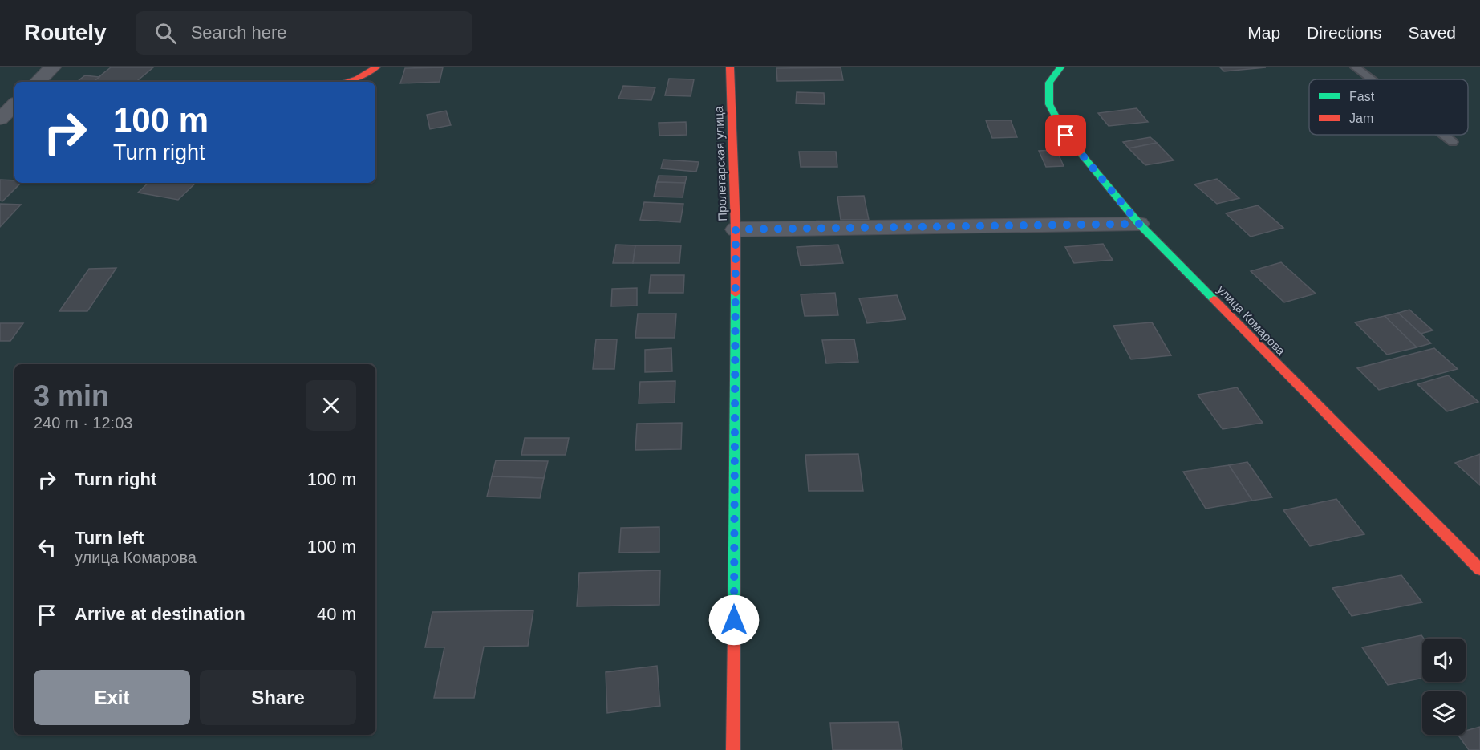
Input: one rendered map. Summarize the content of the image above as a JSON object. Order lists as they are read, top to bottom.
{
  "streets": {
    "street": ["Пролетарская улица", "улица Комарова"]
  },
  "legend": ["Fast", "Jam"],
  "page": {
    "header": "Routely",
    "search": "Search here",
    "nav": ["Map", "Directions", "Saved"],
    "turn": ["100 m", "Turn right"],
    "heading": ["3 min", "240 m · 12:03"],
    "list": [
      {
        "name": "Turn right",
        "value": "100 m"
      },
      {
        "name": "Turn left",
        "note": "улица Комарова",
        "value": "100 m"
      },
      {
        "name": "Arrive at destination",
        "value": "40 m"
      }
    ],
    "buttons": ["Exit", "Share"]
  }
}
